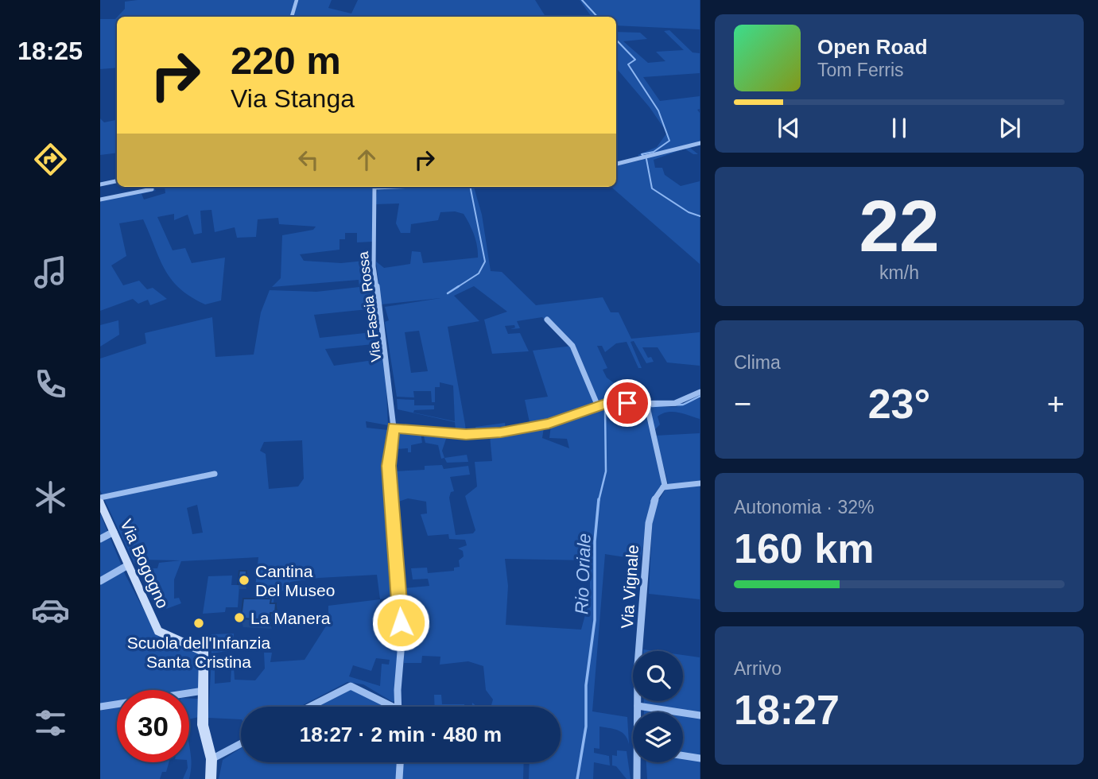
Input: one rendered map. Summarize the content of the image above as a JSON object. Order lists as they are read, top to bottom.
{
  "streets": {
    "main road": ["Via Bogogno"],
    "street": ["Via Fascia Rossa", "Via Vignale"]
  },
  "water": ["Rio Oriale"],
  "places": ["Cantina Del Museo", "La Manera", "Scuola dell'Infanzia Santa Cristina"],
  "page": {
    "tabs": "18:25",
    "turn": ["220 m", "Via Stanga"],
    "song": ["Open Road", "Tom Ferris"],
    "tile": [
      ["22", "km/h"],
      "Clima",
      ["Autonomia · 32%", "160 km"],
      ["Arrivo", "18:27"]
    ],
    "heat": ["−", "23°", "+"],
    "limit": "30",
    "trip": "18:27 · 2 min · 480 m"
  }
}
